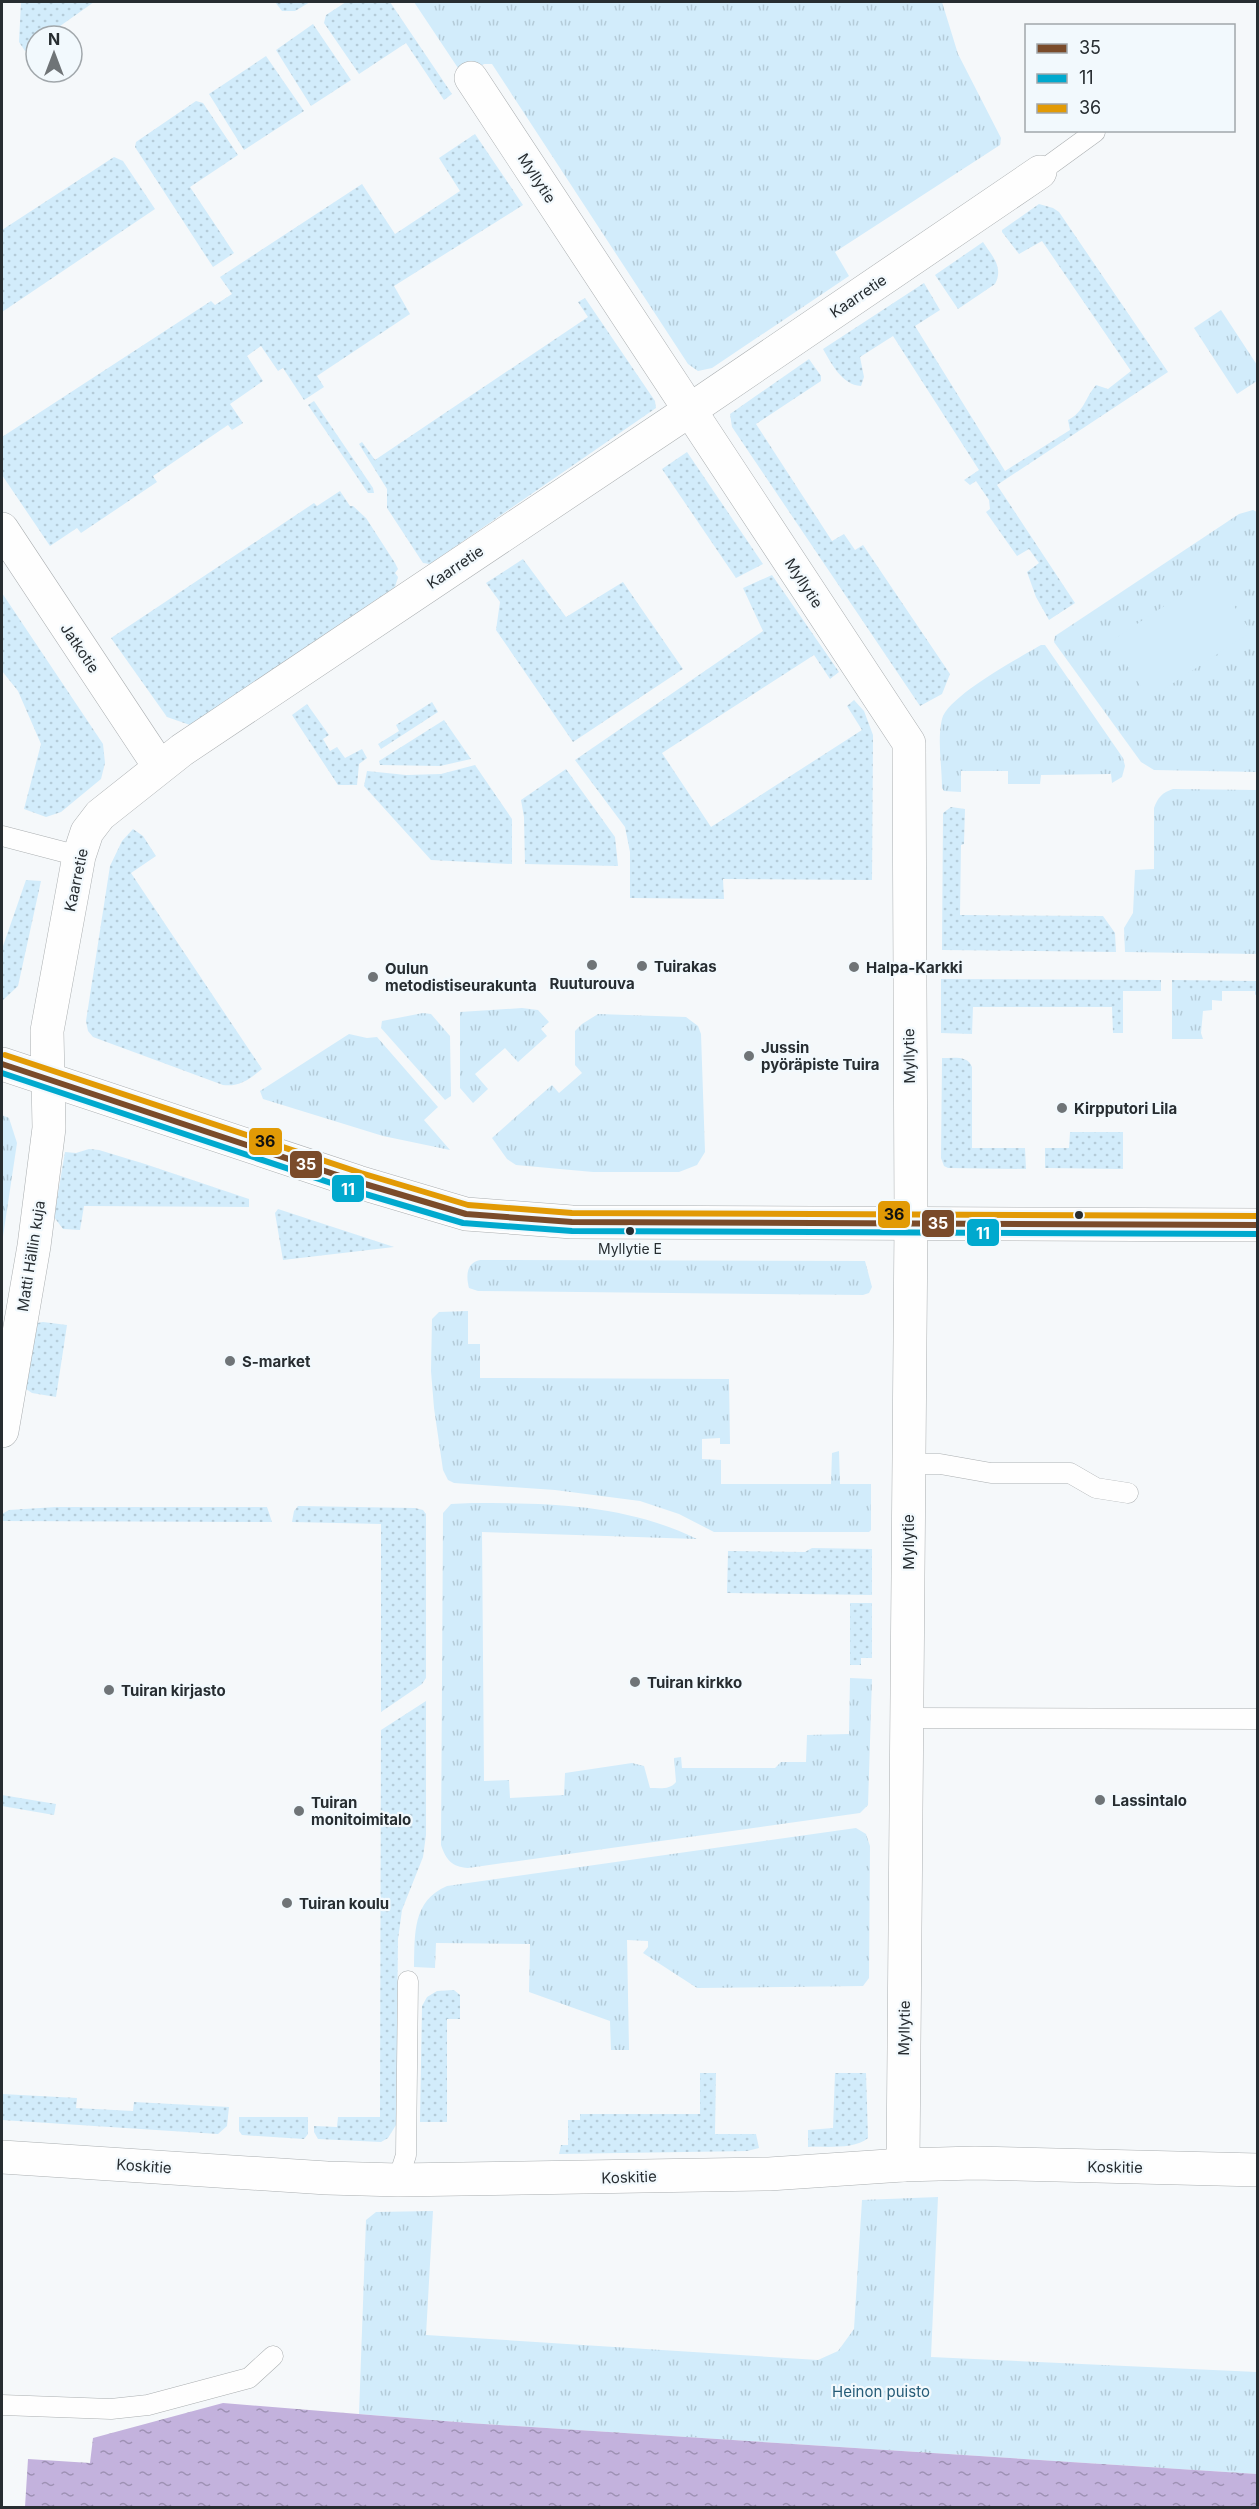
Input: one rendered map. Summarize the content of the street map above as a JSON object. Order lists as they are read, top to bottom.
{
  "streets": {
    "street": [
      "Myllytie",
      "Kaarretie",
      "Jatkotie",
      "Matti Hällin kuja",
      "Koskitie"
    ]
  },
  "crossings": [
    ["Myllytie", "Kaarretie"],
    ["Myllytie", "Koskitie"],
    ["Kaarretie", "Jatkotie"],
    ["Kaarretie", "Matti Hällin kuja"]
  ],
  "parks": ["Heinon puisto"],
  "places": [
    "Ruuturouva",
    "Tuirakas",
    "Halpa-Karkki",
    "Oulun metodistiseurakunta",
    "Jussin pyöräpiste Tuira",
    "Kirpputori Lila",
    "Myllytie E",
    "S-market",
    "Tuiran kirkko",
    "Tuiran kirjasto",
    "Lassintalo",
    "Tuiran monitoimitalo",
    "Tuiran koulu"
  ],
  "lines": ["transit line 36", "transit line 35", "transit line 11"],
  "legend": ["35", "11", "36"],
  "north": "top"
}
